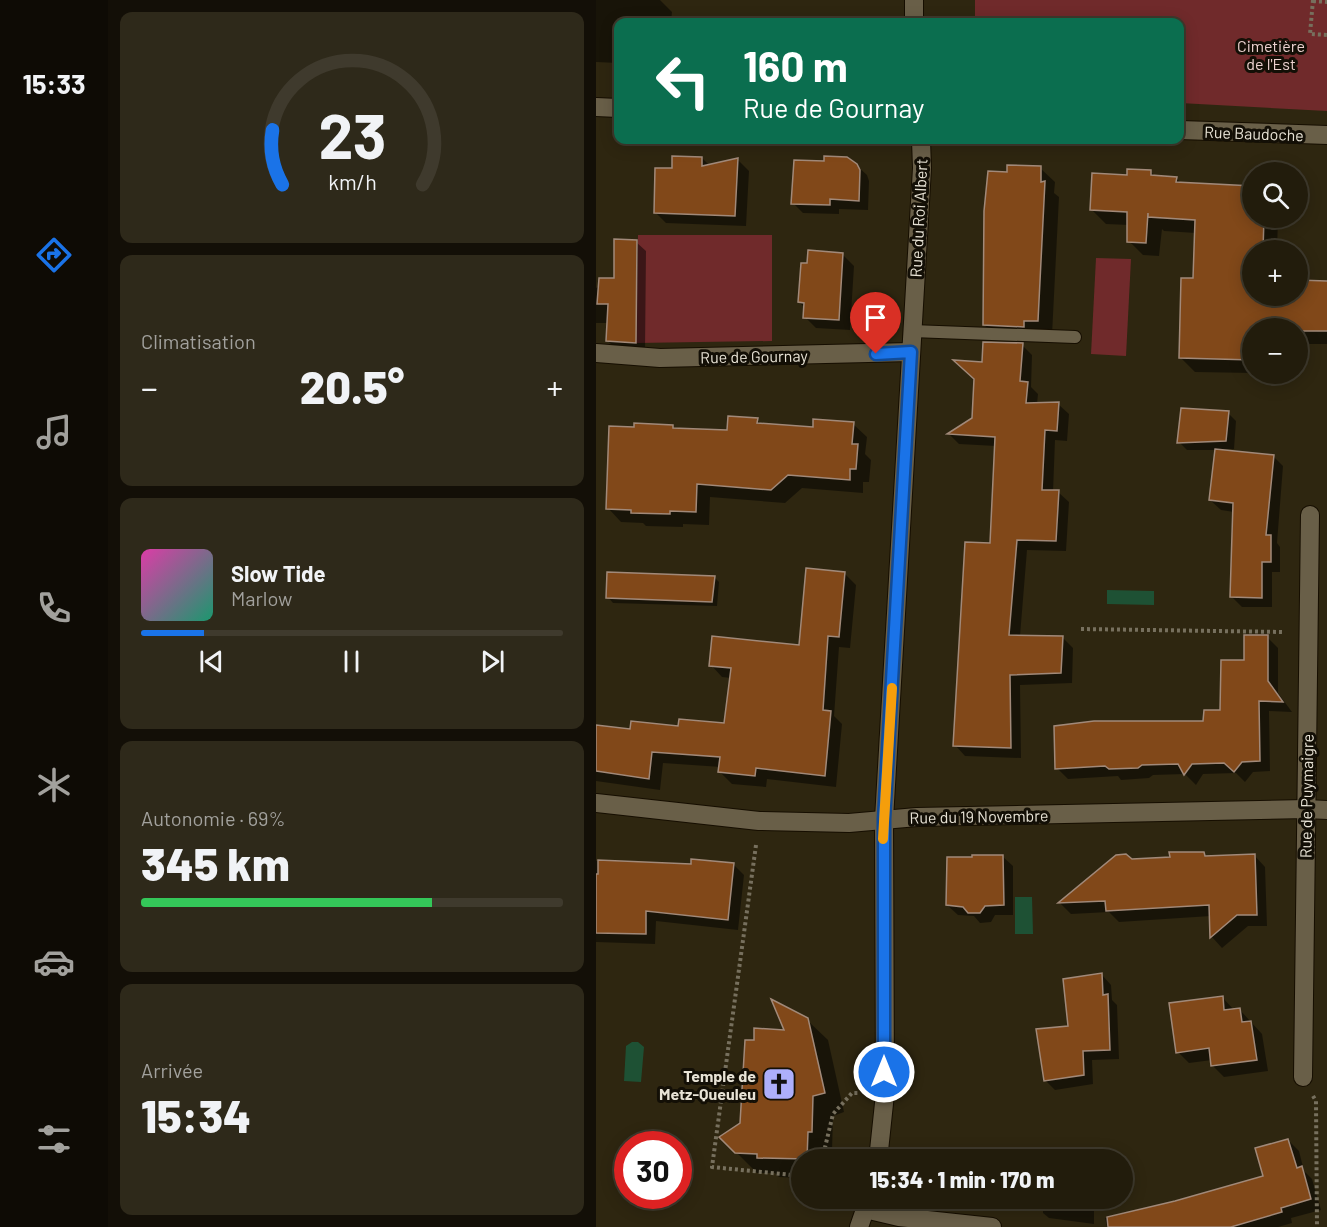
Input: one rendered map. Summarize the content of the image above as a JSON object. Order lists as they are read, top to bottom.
{
  "streets": {
    "street": [
      "Rue Baudoche",
      "Rue du Roi Albert",
      "Rue de Gournay",
      "Rue de Puymaigre",
      "Rue du 19 Novembre"
    ]
  },
  "crossings": [
    ["Rue du Roi Albert", "Rue de Gournay"],
    ["Rue du Roi Albert", "Rue du 19 Novembre"],
    ["Rue de Puymaigre", "Rue du 19 Novembre"]
  ],
  "parks": ["Cimetière de l'Est"],
  "places": {
    "church": ["Temple de Metz-Queuleu"]
  },
  "page": {
    "tabs": "15:33",
    "turn": ["160 m", "Rue de Gournay"],
    "map_buttons": ["+", "−"],
    "tile": [
      "Climatisation",
      ["Autonomie · 69%", "345 km"],
      ["Arrivée", "15:34"]
    ],
    "heat": ["−", "20.5°", "+"],
    "song": ["Slow Tide", "Marlow"],
    "limit": "30",
    "trip": "15:34 · 1 min · 170 m",
    "gauge": ["23", "km/h"]
  }
}
